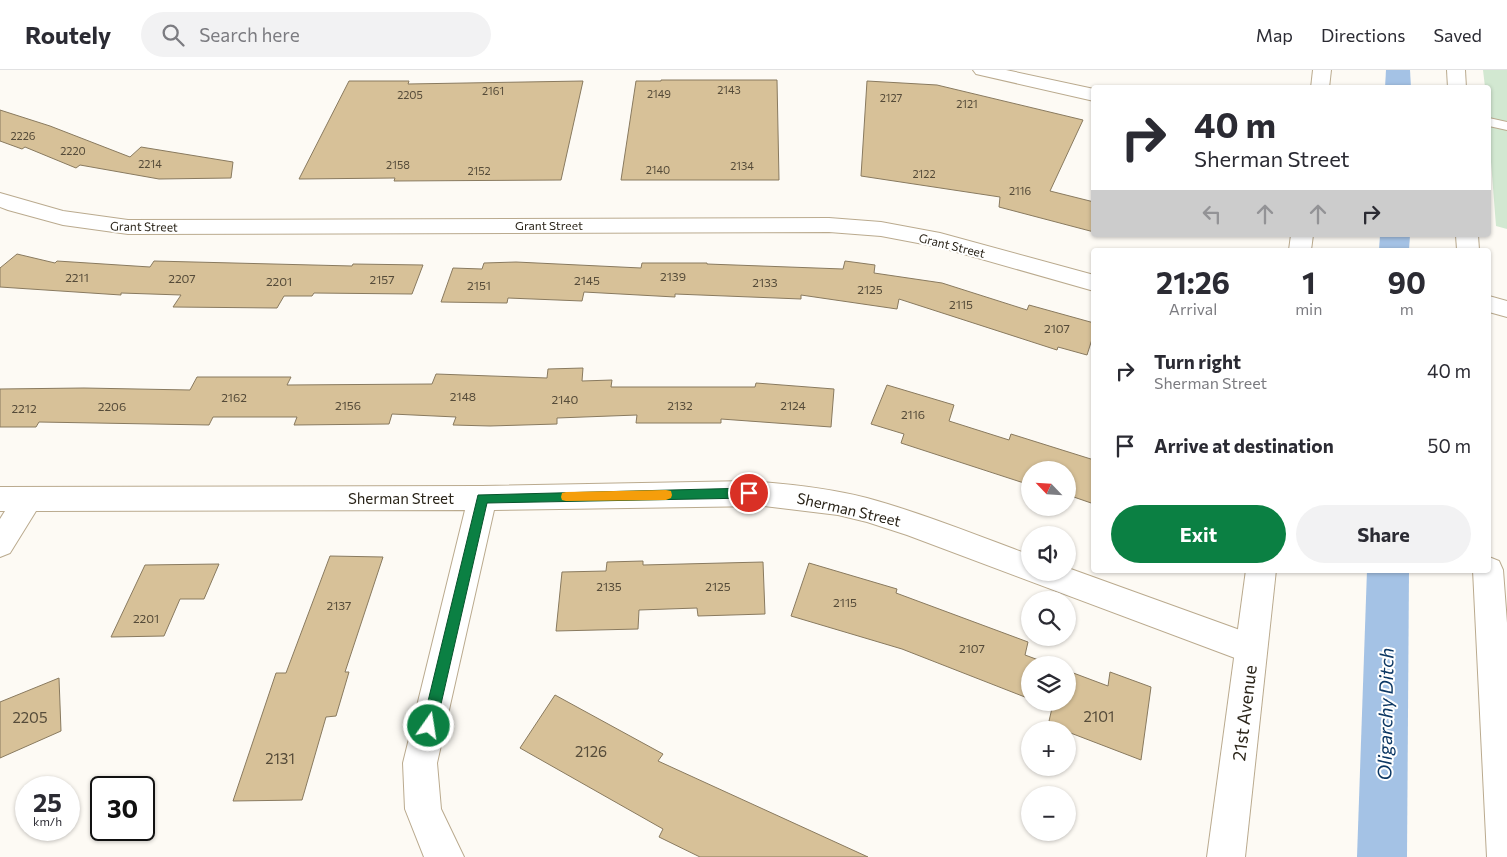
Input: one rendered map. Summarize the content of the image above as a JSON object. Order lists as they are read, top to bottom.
{
  "streets": {
    "street": ["Grant Street", "Sherman Street", "21st Avenue"]
  },
  "water": ["Oligarchy Ditch"],
  "house_numbers": [
    "2143",
    "2161",
    "2149",
    "2205",
    "2127",
    "2121",
    "2226",
    "2220",
    "2214",
    "2158",
    "2134",
    "2140",
    "2152",
    "2122",
    "2116",
    "2139",
    "2211",
    "2207",
    "2157",
    "2145",
    "2201",
    "2133",
    "2151",
    "2125",
    "2115",
    "2107",
    "2148",
    "2162",
    "2140",
    "2156",
    "2132",
    "2124",
    "2206",
    "2212",
    "2116",
    "2135",
    "2125",
    "2115",
    "2137",
    "2201",
    "2107",
    "2101",
    "2205",
    "2126",
    "2131"
  ],
  "north": "top left",
  "page": {
    "header": "Routely",
    "search": "Search here",
    "nav": ["Map", "Directions", "Saved"],
    "turn": ["40 m", "Sherman Street"],
    "eta": [
      "21:26",
      "Arrival",
      "1",
      "min",
      "90",
      "m"
    ],
    "list": [
      {
        "name": "Turn right",
        "note": "Sherman Street",
        "value": "40 m"
      },
      {
        "name": "Arrive at destination",
        "value": "50 m"
      }
    ],
    "map_buttons": ["+", "−"],
    "buttons": ["Exit", "Share"],
    "speed": "25 km/h",
    "limit": "30"
  }
}
